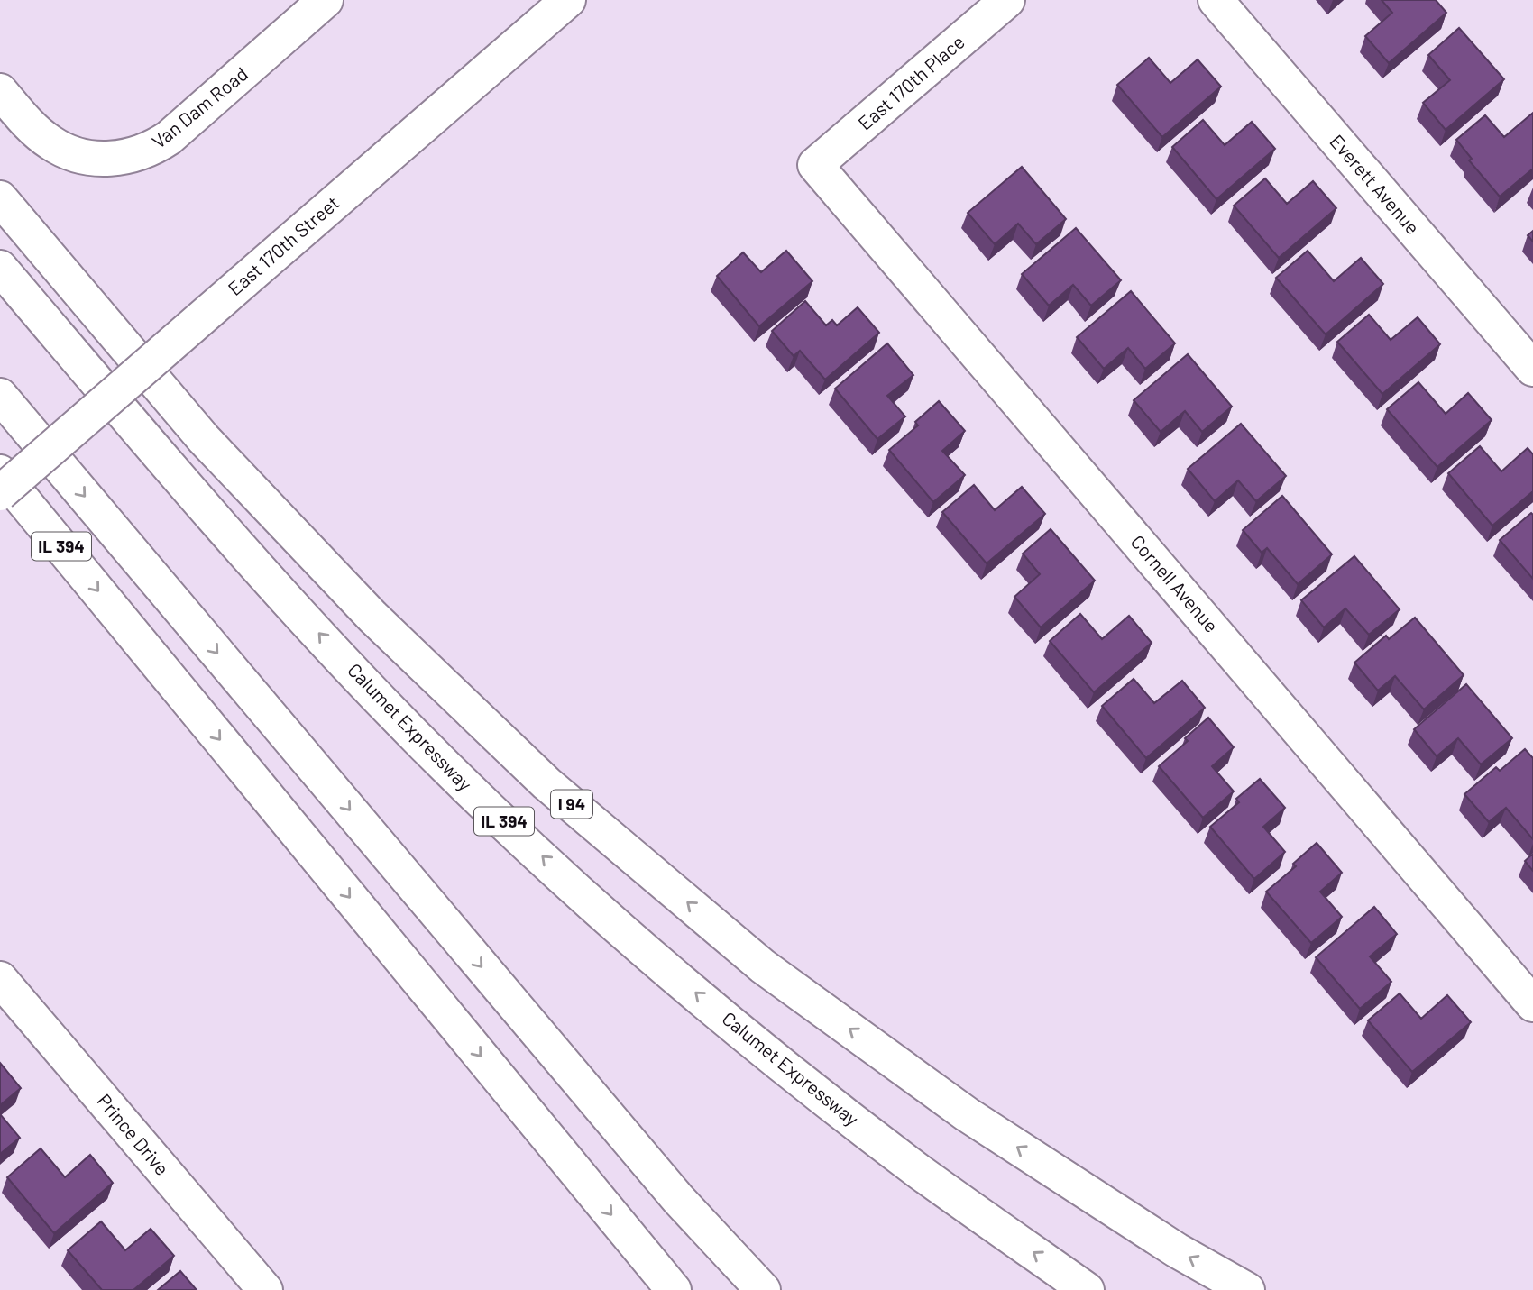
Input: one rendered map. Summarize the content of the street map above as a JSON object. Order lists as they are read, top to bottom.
{
  "streets": {
    "main road": [
      "East 170th Place",
      "Van Dam Road",
      "Everett Avenue",
      "East 170th Street",
      "IL 394",
      "Cornell Avenue",
      "Calumet Expressway",
      "I 94",
      "Prince Drive"
    ]
  },
  "crossings": [
    ["East 170th Place", "Cornell Avenue"]
  ]
}
